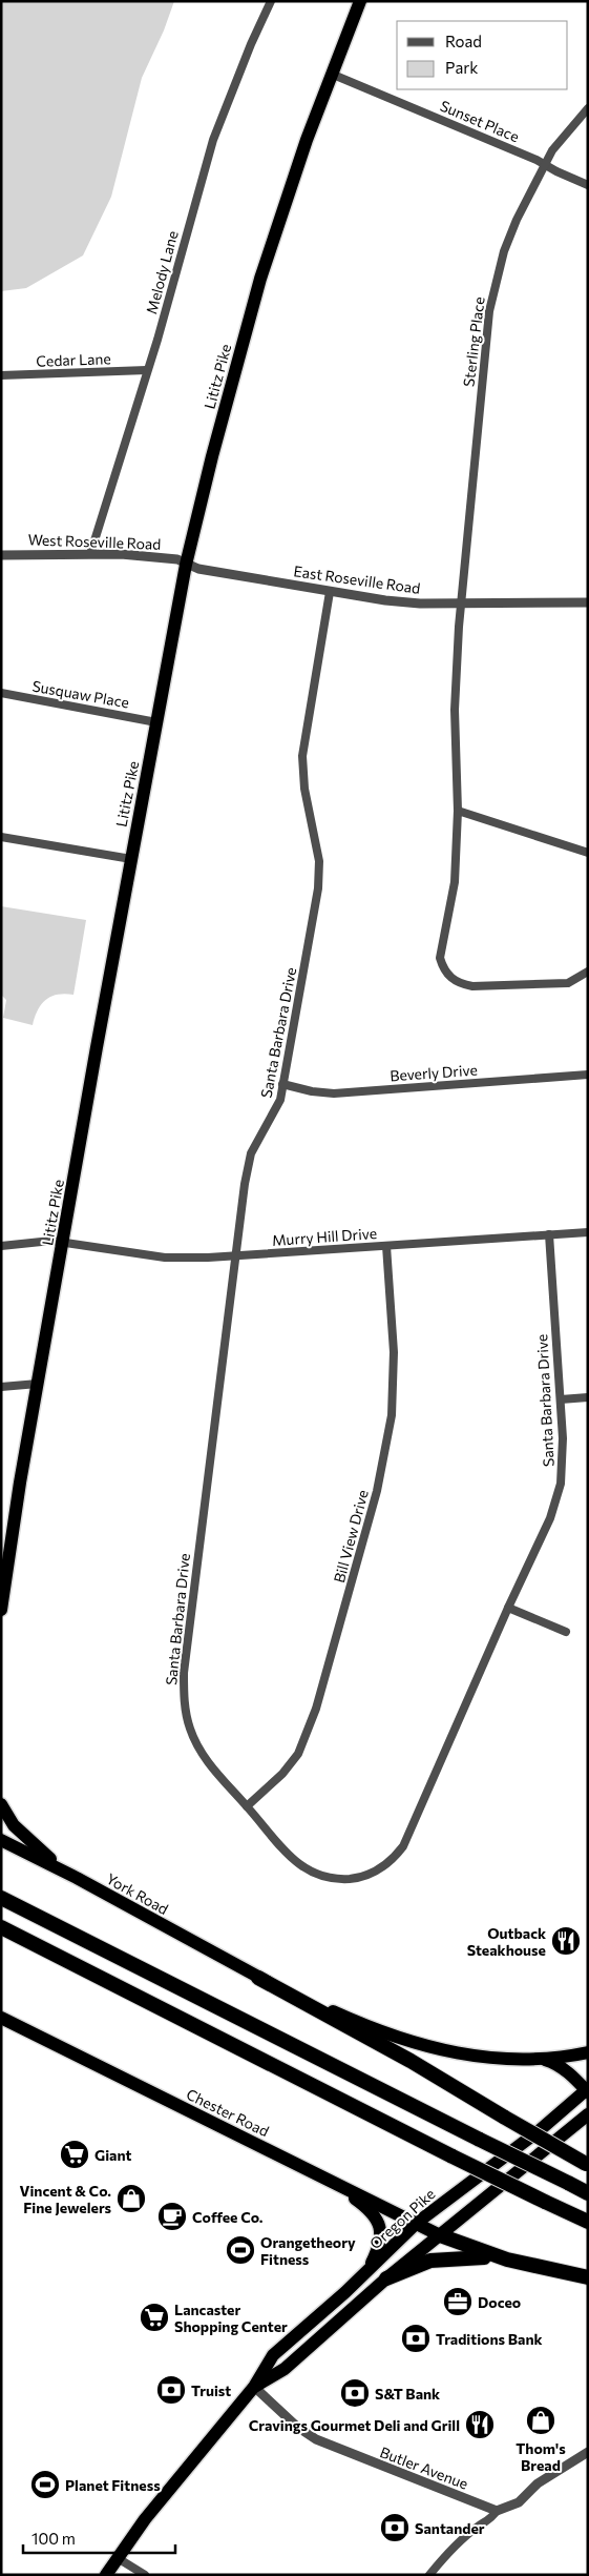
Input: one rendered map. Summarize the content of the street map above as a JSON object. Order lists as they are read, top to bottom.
{
  "streets": {
    "highway": [
      "Lititz Pike",
      "York Road",
      "Chester Road",
      "Oregon Pike"
    ],
    "street": [
      "Sunset Place",
      "Melody Lane",
      "Sterling Place",
      "Cedar Lane",
      "West Roseville Road",
      "East Roseville Road",
      "Susquaw Place",
      "Santa Barbara Drive",
      "Beverly Drive",
      "Murry Hill Drive",
      "Bill View Drive",
      "Butler Avenue"
    ]
  },
  "crossings": [
    ["Sunset Place", "Sterling Place"],
    ["Sunset Place", "Lititz Pike"],
    ["Melody Lane", "Cedar Lane"],
    ["Melody Lane", "West Roseville Road"],
    ["Sterling Place", "East Roseville Road"],
    ["Lititz Pike", "West Roseville Road"],
    ["Lititz Pike", "East Roseville Road"],
    ["Lititz Pike", "Susquaw Place"],
    ["Lititz Pike", "Murry Hill Drive"],
    ["West Roseville Road", "East Roseville Road"],
    ["East Roseville Road", "Santa Barbara Drive"],
    ["Santa Barbara Drive", "Beverly Drive"],
    ["Santa Barbara Drive", "Murry Hill Drive"],
    ["Santa Barbara Drive", "Bill View Drive"],
    ["Murry Hill Drive", "Bill View Drive"],
    ["Chester Road", "Oregon Pike"],
    ["Oregon Pike", "Butler Avenue"]
  ],
  "places": {
    "restaurant": ["Outback Steakhouse", "Cravings Gourmet Deli and Grill"],
    "supermarket": ["Giant", "Lancaster Shopping Center"],
    "shop": ["Vincent & Co. Fine Jewelers", "Thom's Bread"],
    "cafe": ["Coffee Co."],
    "sports": ["Orangetheory Fitness", "Planet Fitness"],
    "office": ["Doceo"],
    "bank": [
      "Traditions Bank",
      "Truist",
      "S&T Bank",
      "Santander"
    ]
  },
  "legend": ["Road", "Park"],
  "scale_bar": "100 m"
}
